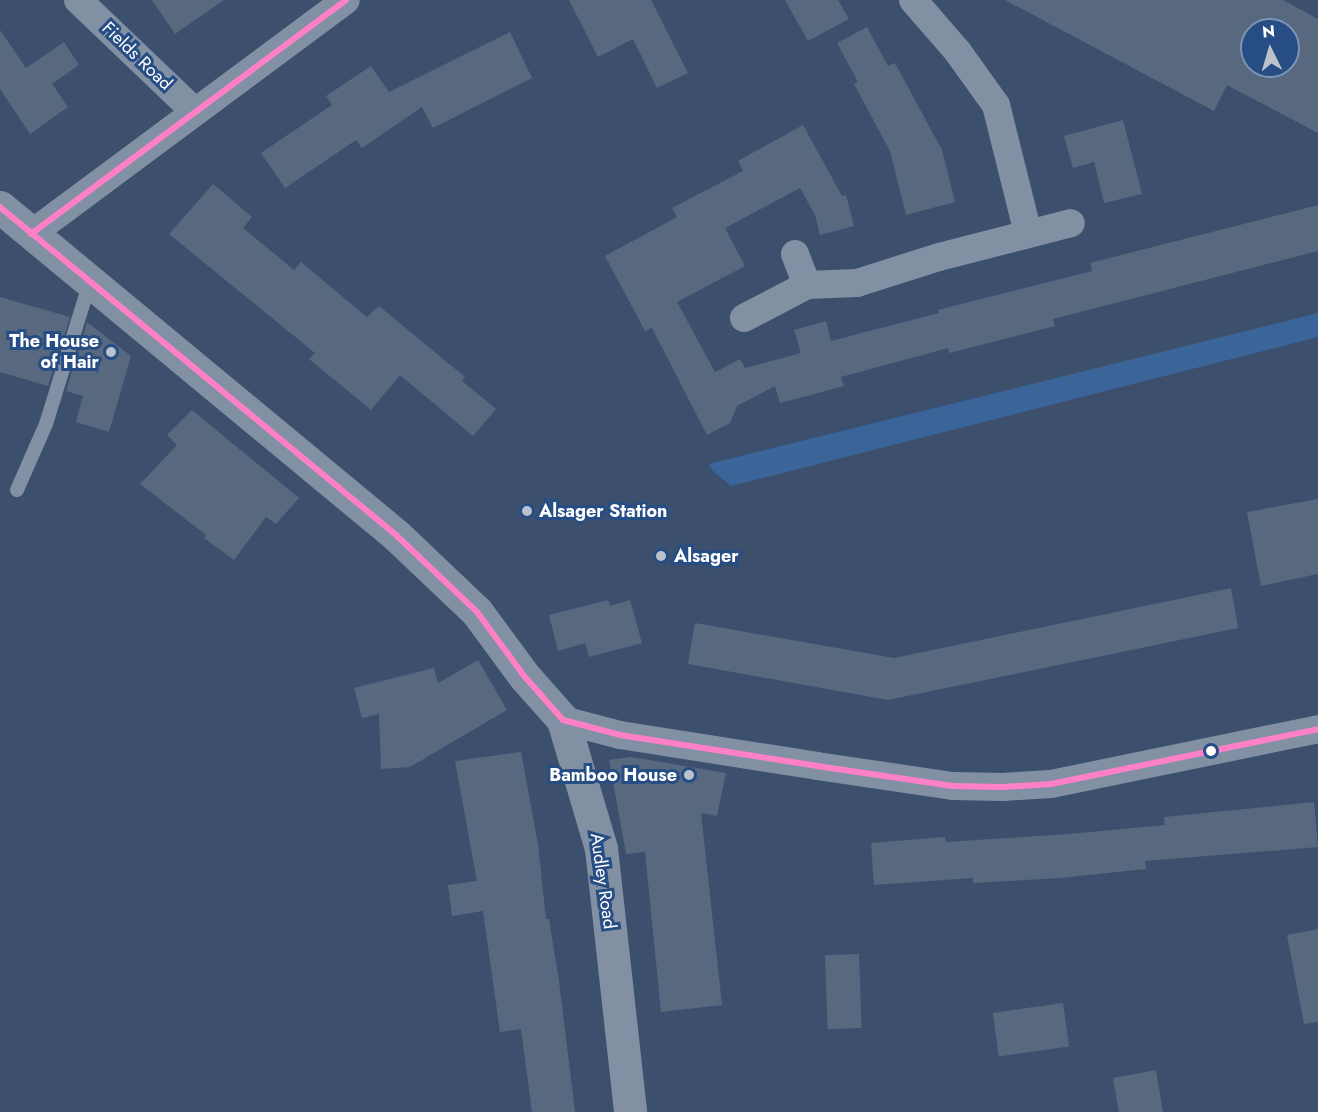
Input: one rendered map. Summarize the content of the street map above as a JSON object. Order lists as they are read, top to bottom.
{
  "streets": {
    "street": ["Fields Road", "Audley Road"]
  },
  "places": [
    "The House of Hair",
    "Alsager Station",
    "Alsager",
    "Bamboo House"
  ],
  "north": "top"
}
